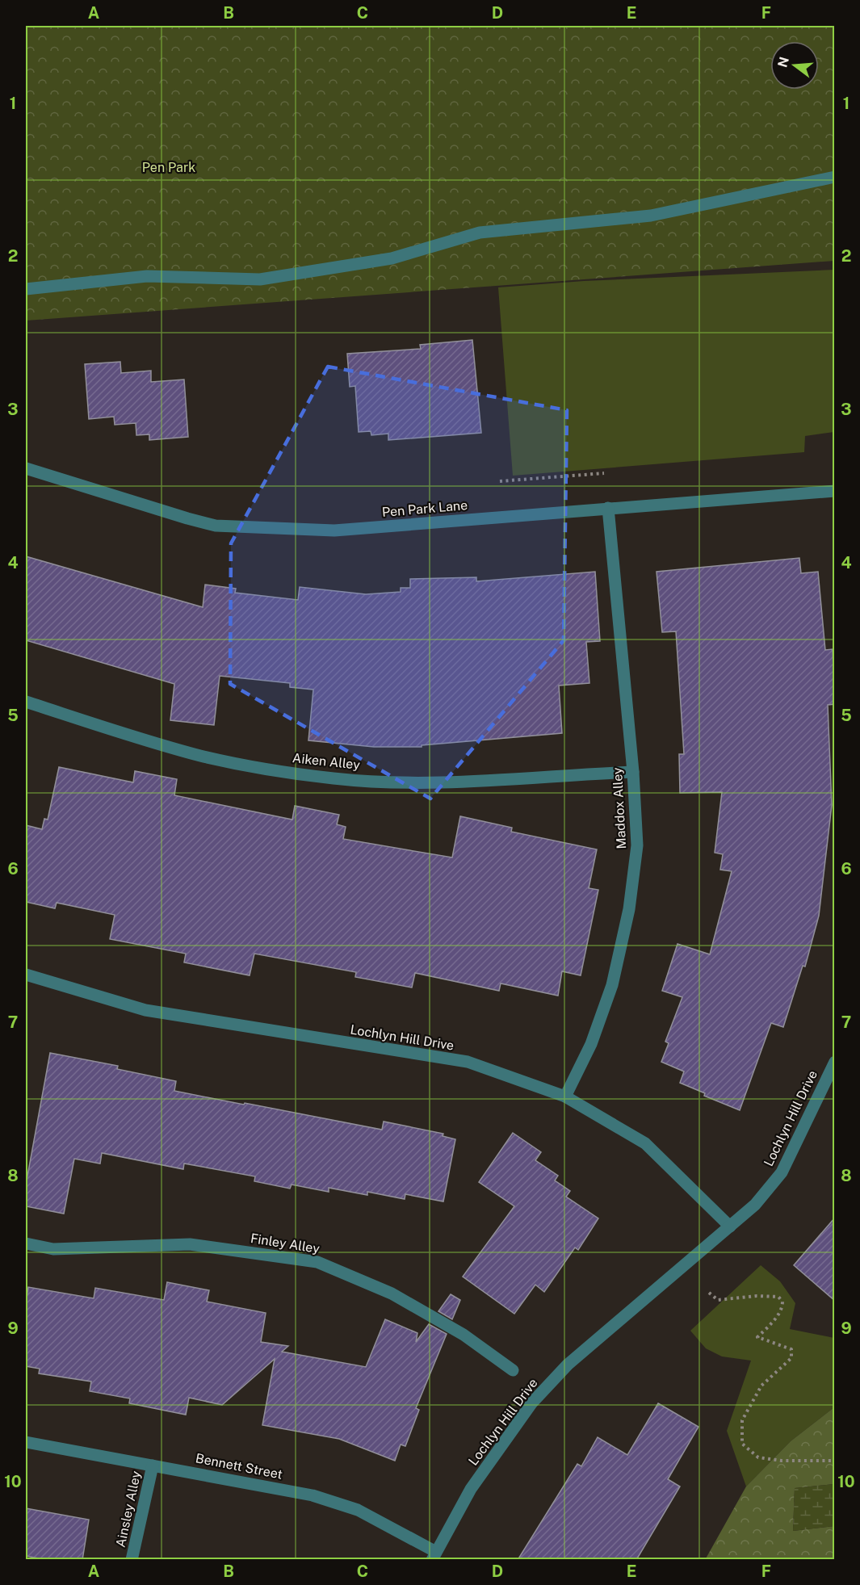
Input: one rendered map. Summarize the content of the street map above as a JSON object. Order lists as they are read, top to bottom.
{
  "streets": {
    "street": [
      "Pen Park Lane",
      "Aiken Alley",
      "Maddox Alley",
      "Lochlyn Hill Drive",
      "Finley Alley",
      "Bennett Street",
      "Ainsley Alley"
    ]
  },
  "crossings": [
    ["Pen Park Lane", "Maddox Alley"],
    ["Aiken Alley", "Maddox Alley"],
    ["Maddox Alley", "Lochlyn Hill Drive"],
    ["Lochlyn Hill Drive", "Bennett Street"],
    ["Bennett Street", "Ainsley Alley"]
  ],
  "parks": ["Pen Park"],
  "north": "left",
  "grid": {
    "columns": [
      "A",
      "B",
      "C",
      "D",
      "E",
      "F"
    ],
    "rows": [
      "1",
      "2",
      "3",
      "4",
      "5",
      "6",
      "7",
      "8",
      "9",
      "10"
    ]
  }
}
